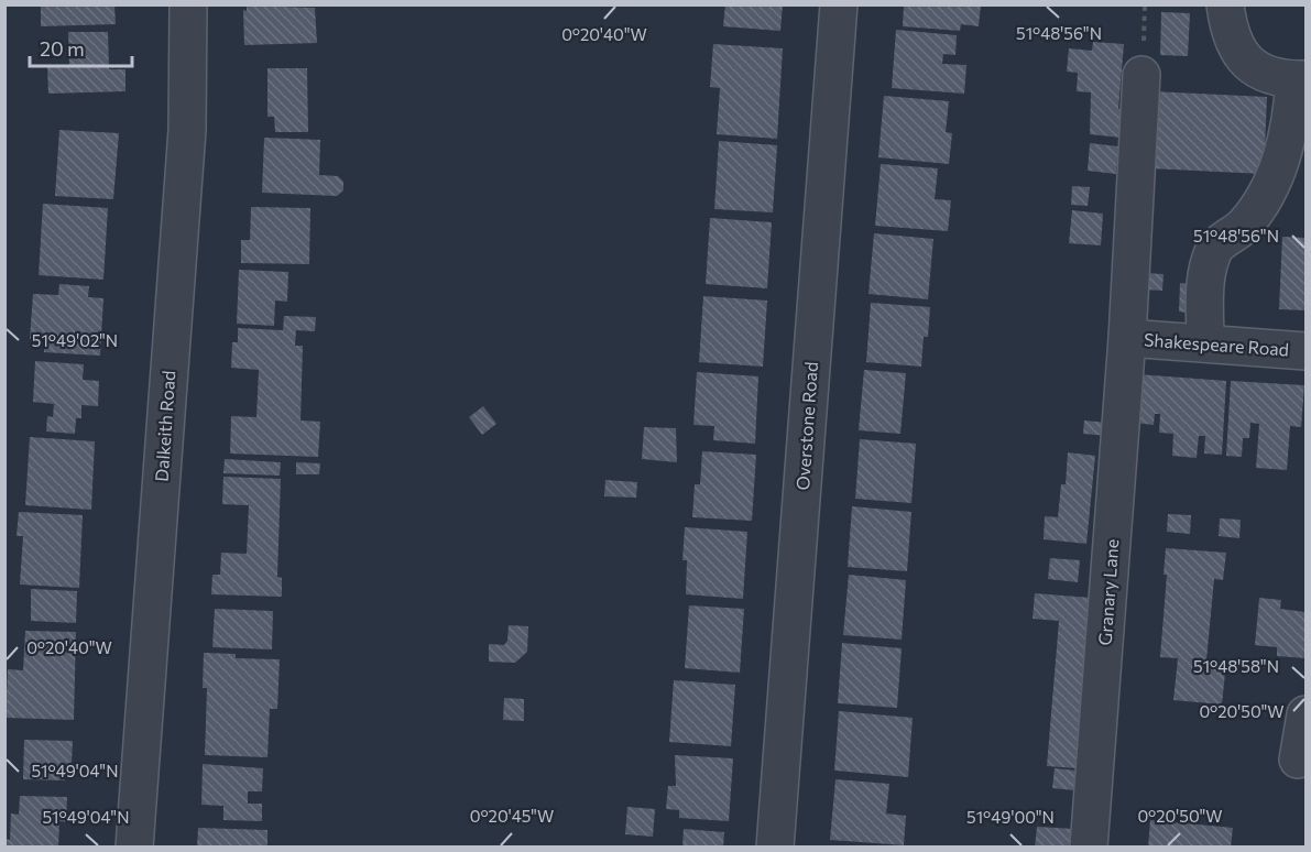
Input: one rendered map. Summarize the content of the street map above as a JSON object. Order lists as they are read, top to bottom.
{
  "streets": {
    "street": [
      "Shakespeare Road",
      "Dalkeith Road",
      "Overstone Road",
      "Granary Lane"
    ]
  },
  "crossings": [
    ["Shakespeare Road", "Granary Lane"]
  ],
  "scale_bar": "20 m",
  "coordinates": [
    "51°48'56\"N",
    "0°20'40\"W",
    "51°49'02\"N",
    "51°48'58\"N",
    "0°20'50\"W",
    "51°49'04\"N",
    "0°20'45\"W",
    "51°49'00\"N"
  ]
}
